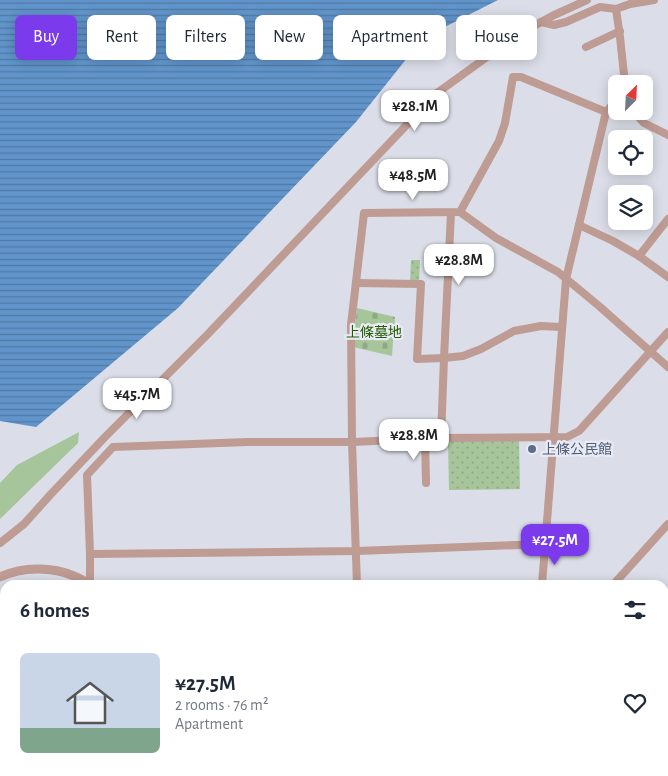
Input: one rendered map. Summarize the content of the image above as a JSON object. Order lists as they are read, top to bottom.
{
  "parks": ["上條墓地"],
  "places": ["上條公民館"],
  "north": "top right",
  "page": {
    "chip": [
      "Buy",
      "Rent",
      "Filters",
      "New",
      "Apartment",
      "House"
    ],
    "price": [
      "¥28.1M",
      "¥48.5M",
      "¥28.8M",
      "¥45.7M",
      "¥28.8M",
      "¥27.5M"
    ],
    "heading": "6 homes",
    "list": [
      {
        "name": "¥27.5M",
        "note": "2 rooms · 76 m² · Apartment"
      }
    ]
  }
}
